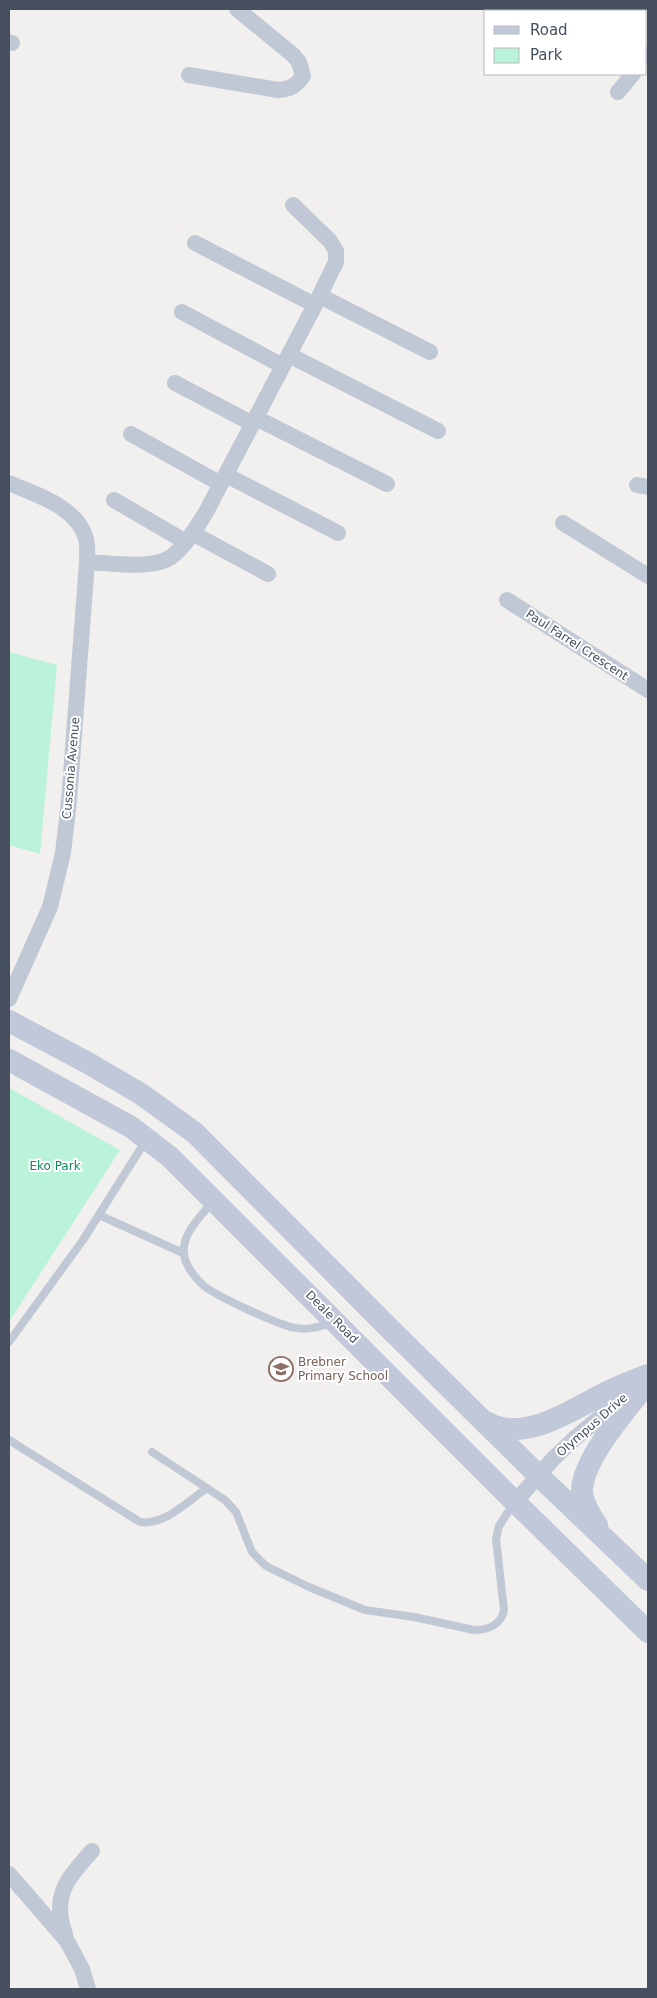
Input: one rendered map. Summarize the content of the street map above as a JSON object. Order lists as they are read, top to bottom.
{
  "streets": {
    "street": [
      "Paul Farrel Crescent",
      "Cussonia Avenue",
      "Deale Road",
      "Olympus Drive"
    ]
  },
  "crossings": [
    ["Deale Road", "Olympus Drive"]
  ],
  "parks": ["Eko Park"],
  "places": {
    "school or university": ["Brebner Primary School"]
  },
  "legend": ["Road", "Park"]
}
